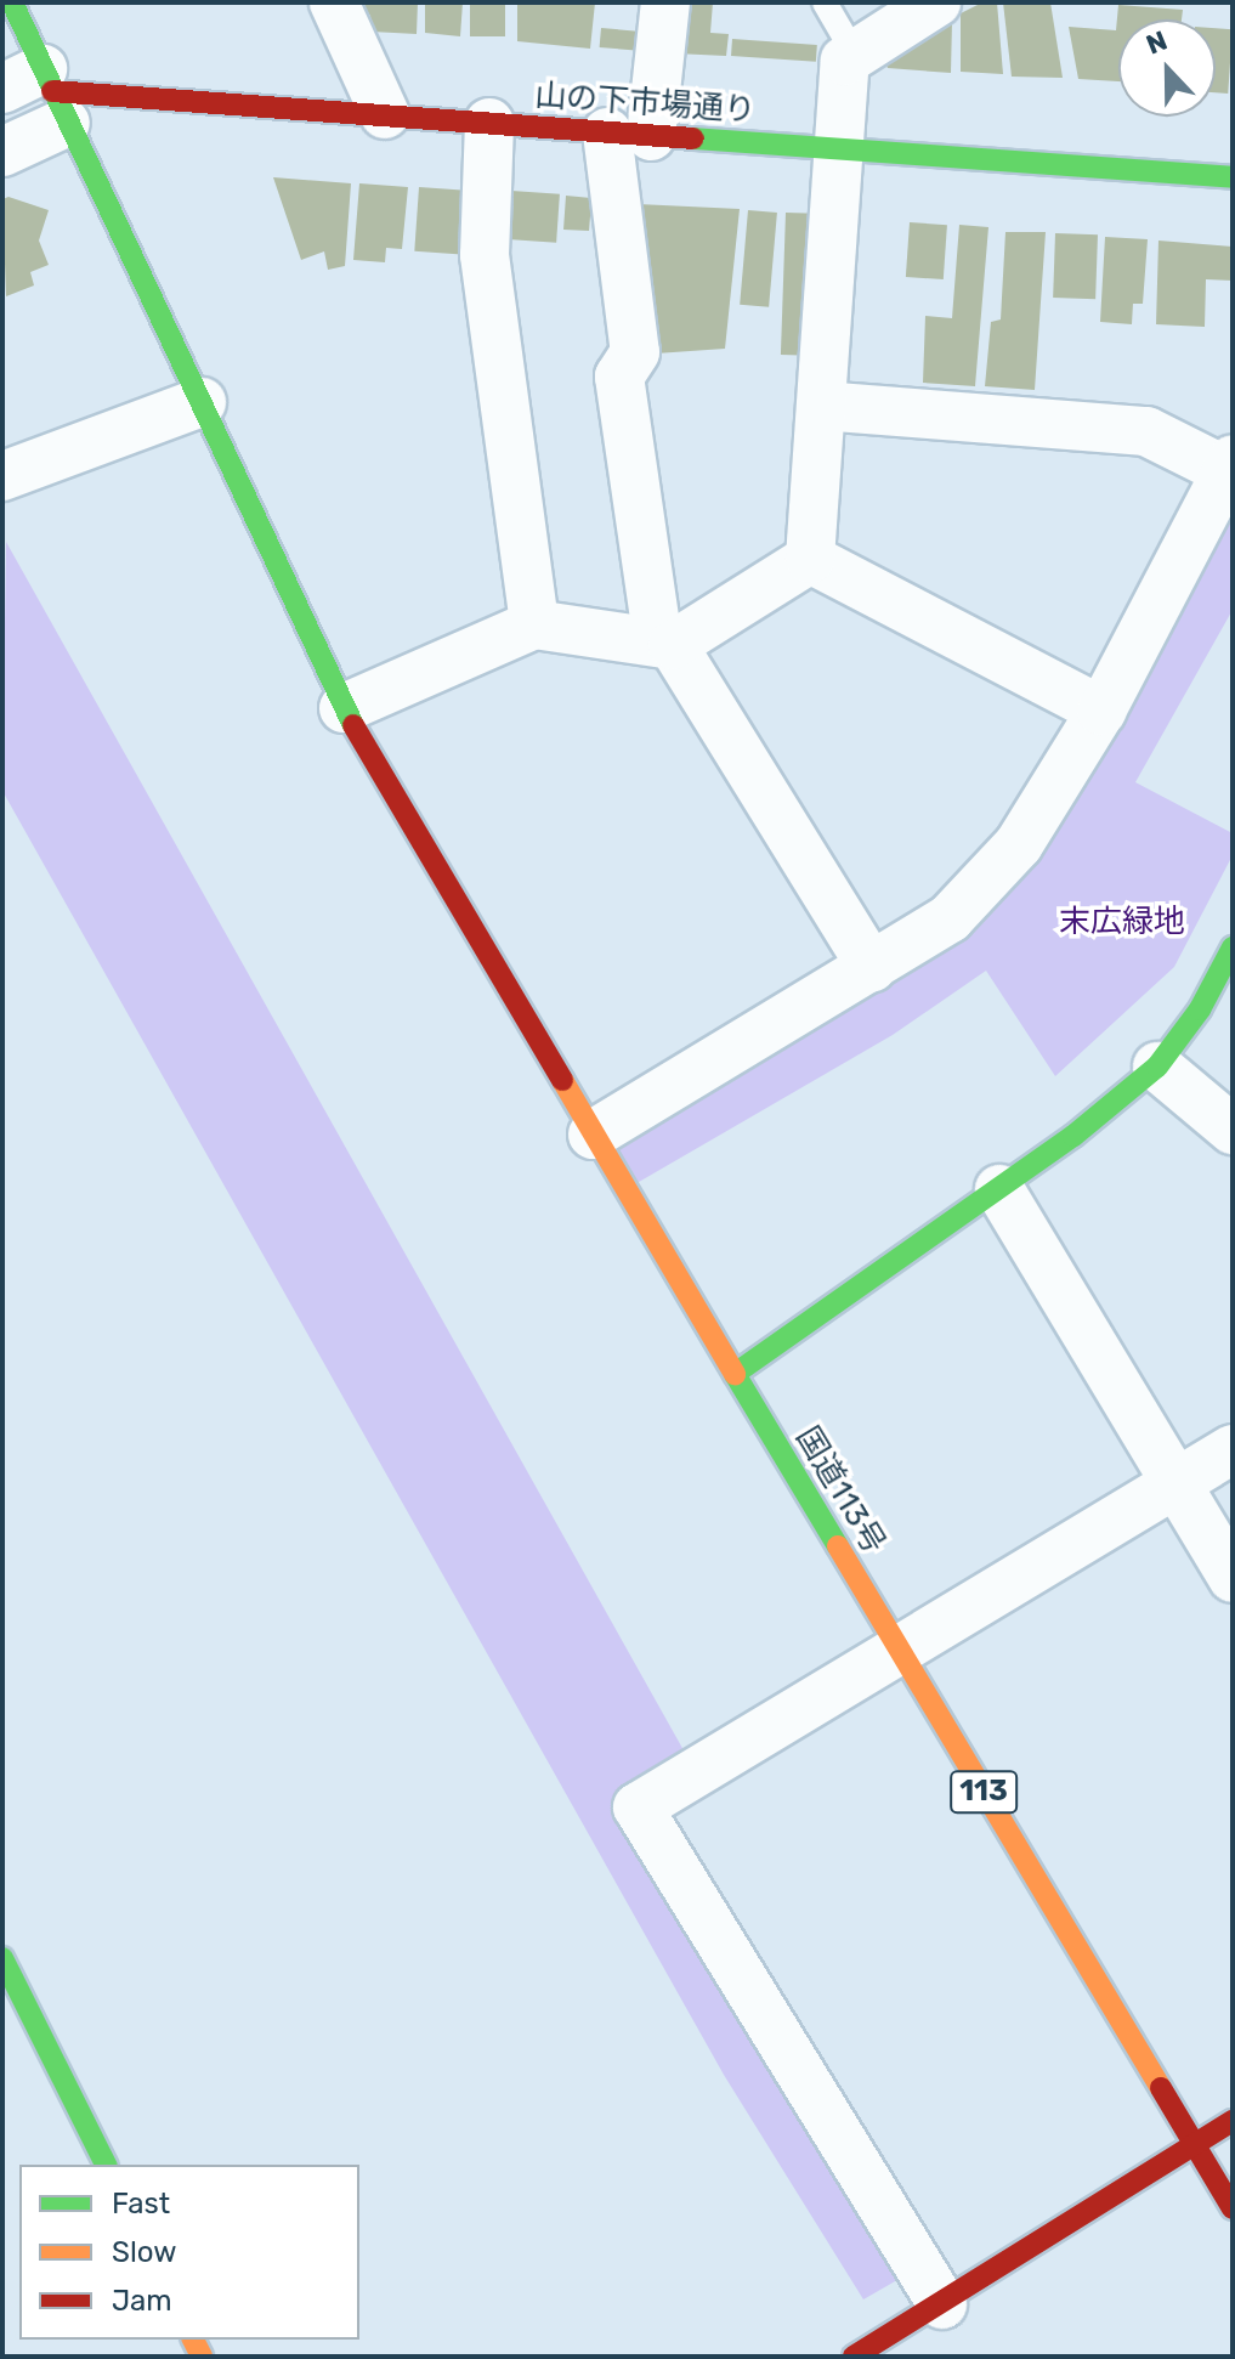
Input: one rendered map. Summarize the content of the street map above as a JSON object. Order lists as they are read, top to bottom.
{
  "streets": {
    "main road": ["山の下市場通り", "国道113号", "113"]
  },
  "crossings": [
    ["山の下市場通り", "国道113号"]
  ],
  "parks": ["末広緑地"],
  "legend": ["Fast", "Slow", "Jam"],
  "north": "top"
}
